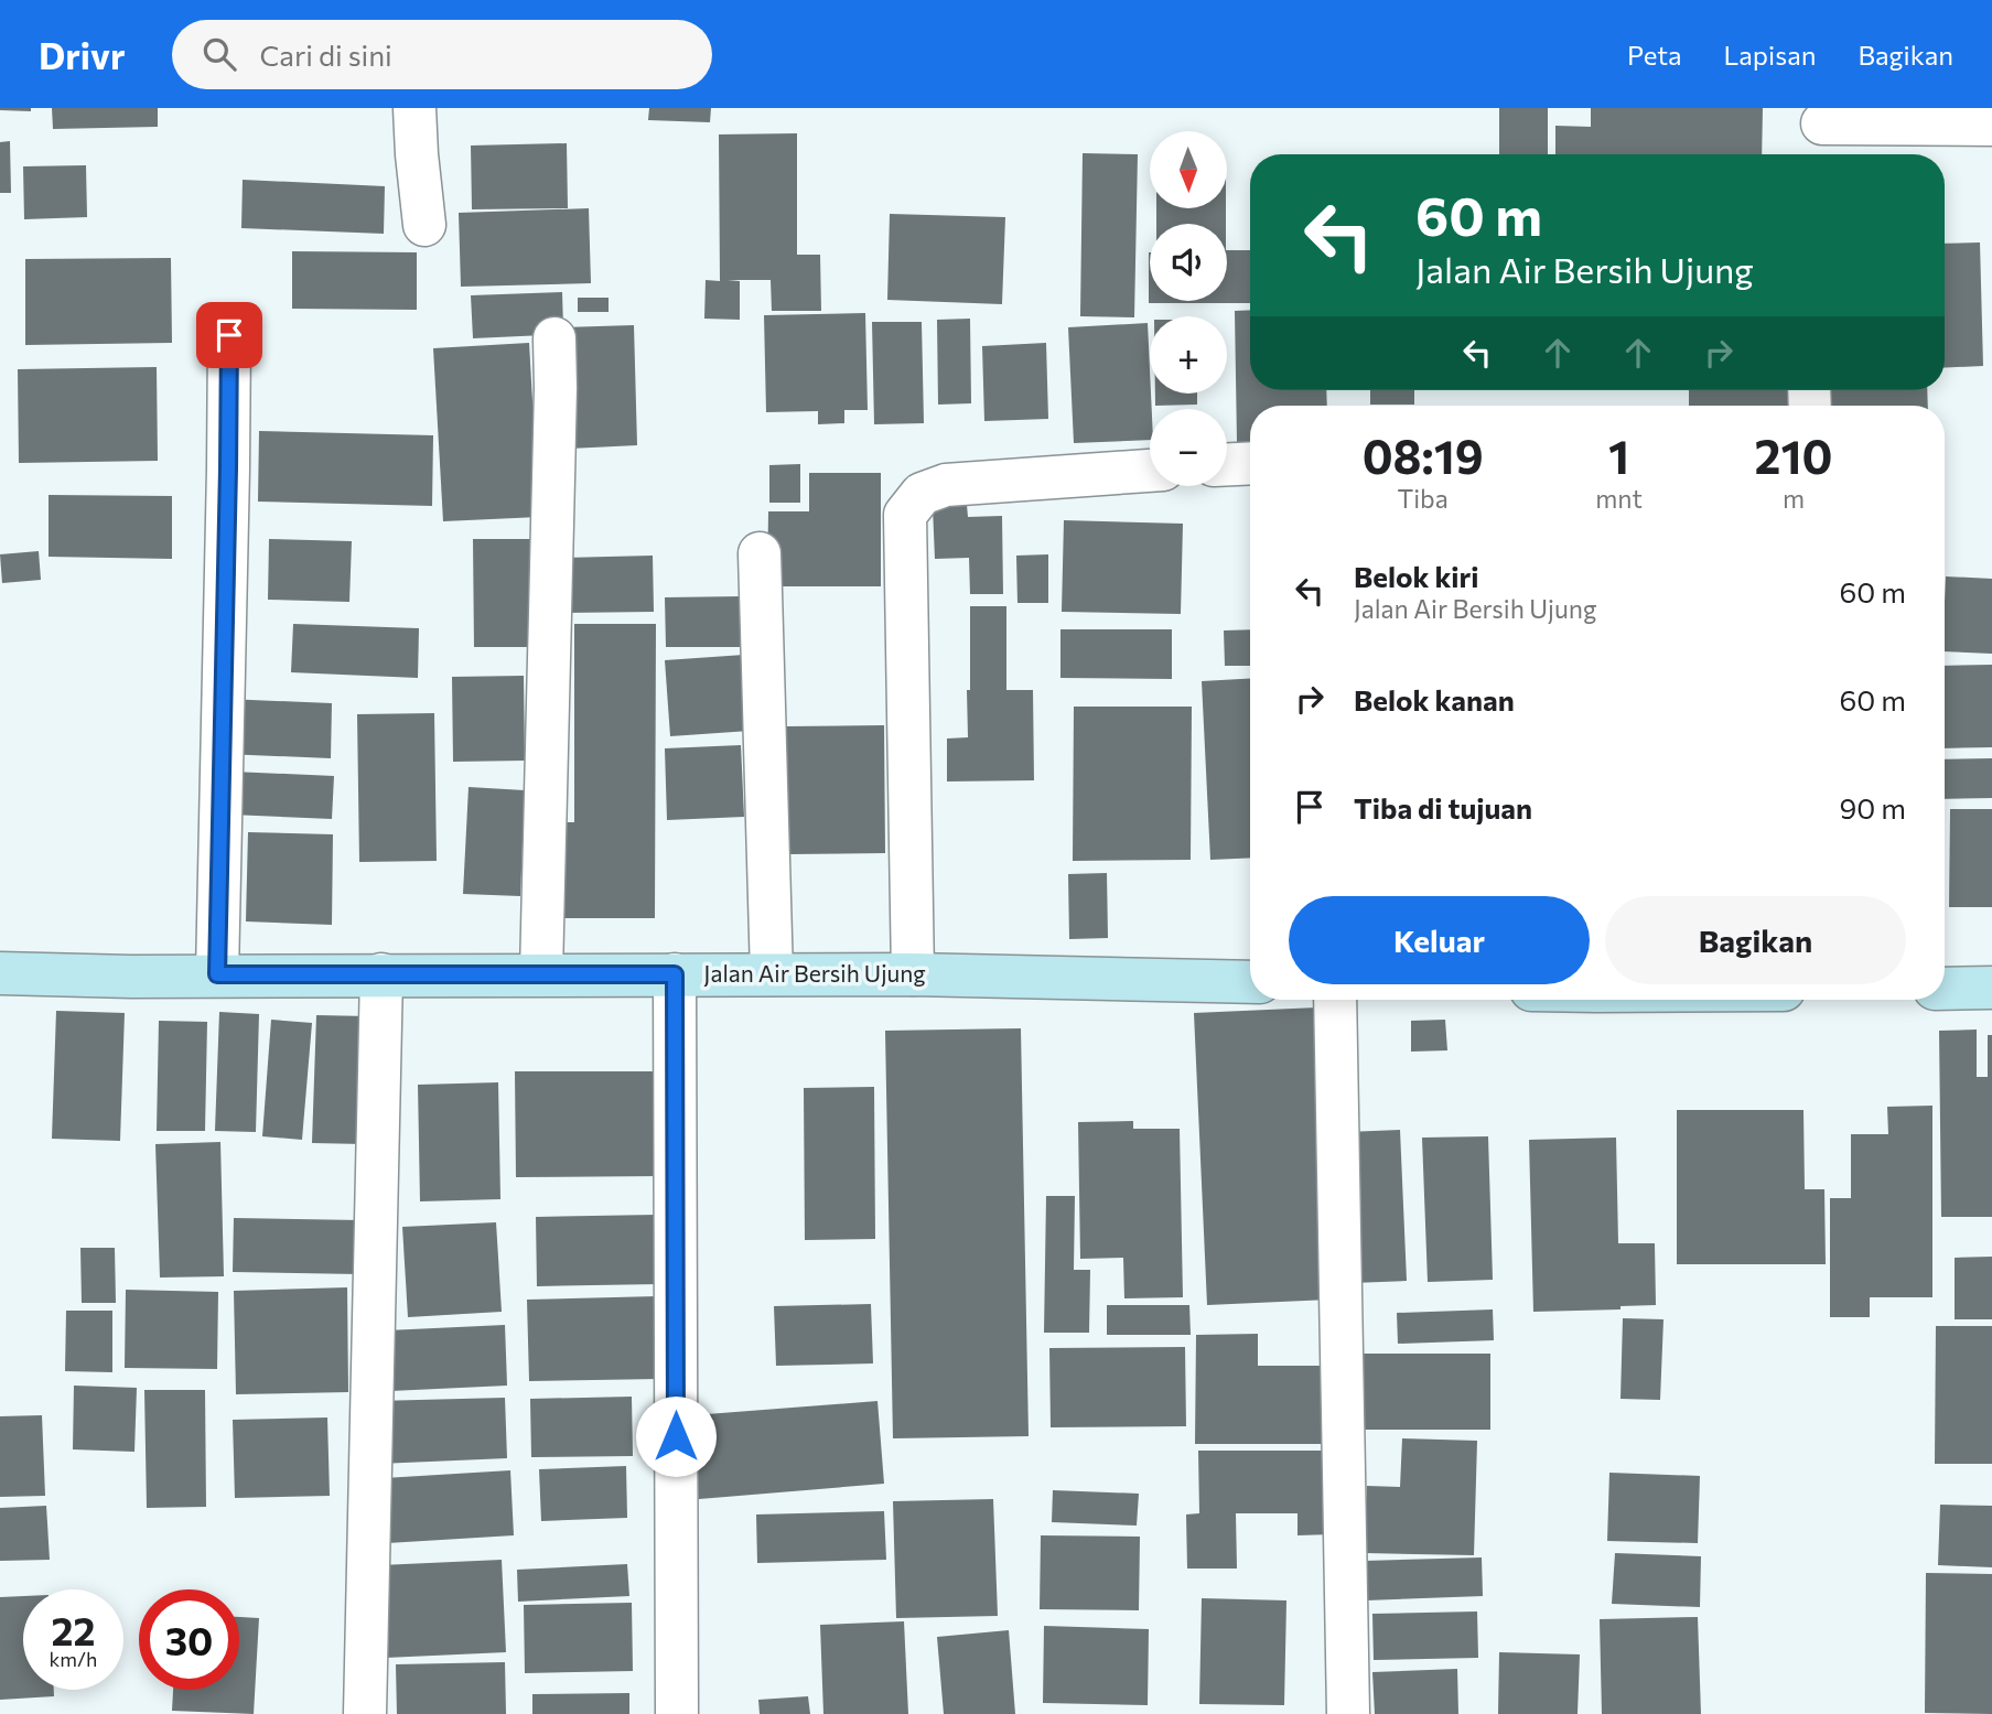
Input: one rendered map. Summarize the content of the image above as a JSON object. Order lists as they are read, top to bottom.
{
  "streets": {
    "street": ["Jalan Air Bersih Ujung"]
  },
  "north": "bottom",
  "page": {
    "header": "Drivr",
    "search": "Cari di sini",
    "nav": ["Peta", "Lapisan", "Bagikan"],
    "map_buttons": ["+", "−"],
    "turn": ["60 m", "Jalan Air Bersih Ujung"],
    "eta": [
      "08:19",
      "Tiba",
      "1",
      "mnt",
      "210",
      "m"
    ],
    "list": [
      {
        "name": "Belok kiri",
        "note": "Jalan Air Bersih Ujung",
        "value": "60 m"
      },
      {
        "name": "Belok kanan",
        "value": "60 m"
      },
      {
        "name": "Tiba di tujuan",
        "value": "90 m"
      }
    ],
    "buttons": ["Keluar", "Bagikan"],
    "speed": "22 km/h",
    "limit": "30"
  }
}
